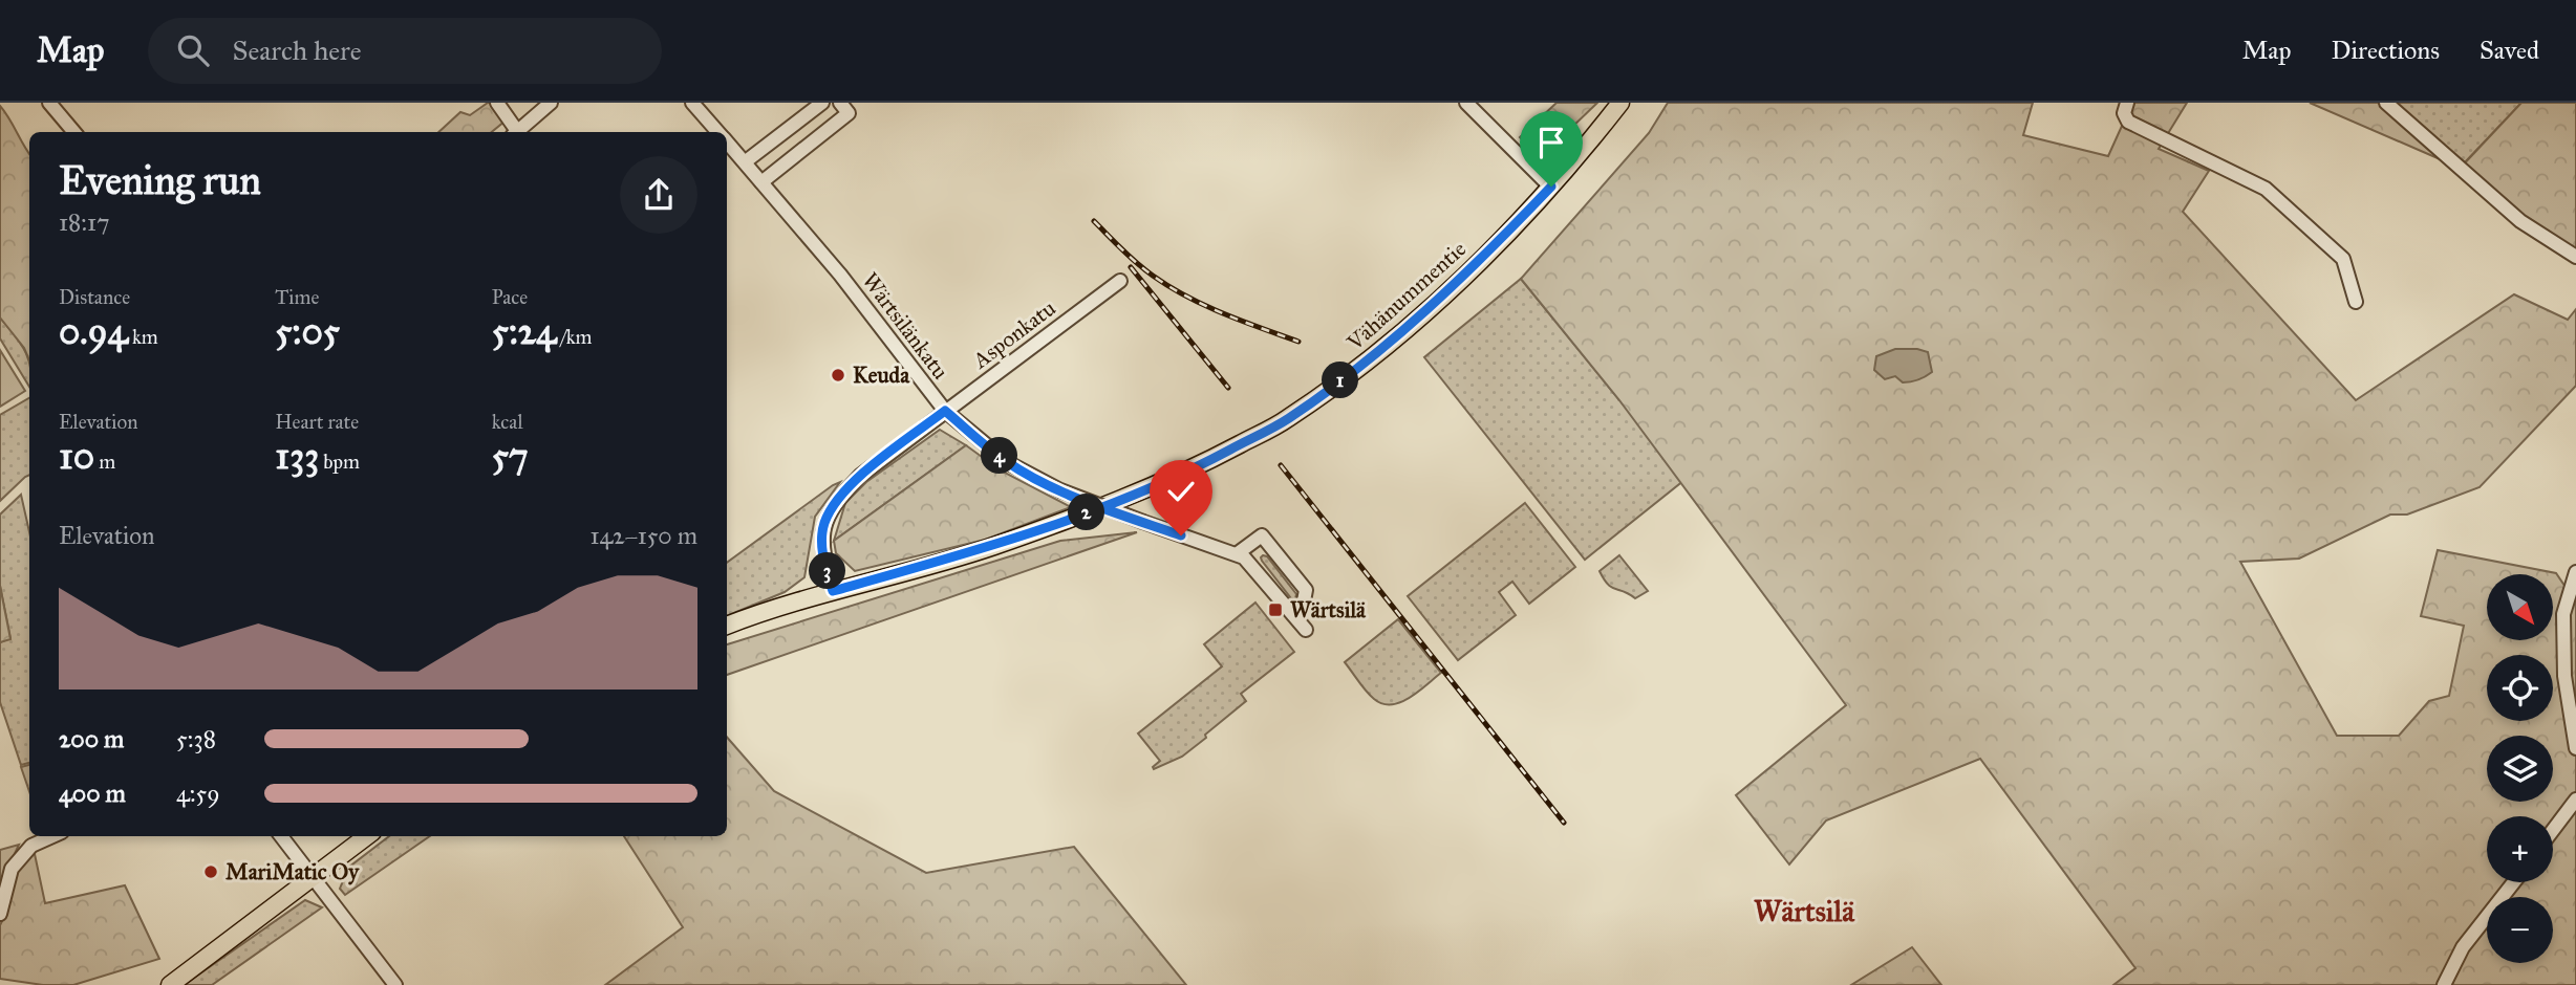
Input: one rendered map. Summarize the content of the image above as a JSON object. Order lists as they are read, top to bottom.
{
  "streets": {
    "main road": ["Vähänummentie"],
    "street": ["Wärtsilänkatu", "Asponkatu"]
  },
  "crossings": [
    ["Vähänummentie", "Asponkatu"],
    ["Wärtsilänkatu", "Asponkatu"]
  ],
  "districts": ["Wärtsilä"],
  "places": {
    "other": ["Keuda", "MariMatic Oy"],
    "transit": ["Wärtsilä"]
  },
  "north": "bottom right",
  "page": {
    "header": "Map",
    "search": "Search here",
    "nav": ["Map", "Directions", "Saved"],
    "heading": ["Evening run", "18:17"],
    "stats": [
      ["Distance", "0.94 km"],
      ["Time", "5:05"],
      ["Pace", "5:24 /km"],
      ["Elevation", "10 m"],
      ["Heart rate", "133 bpm"],
      ["kcal", "57"]
    ],
    "pins": [
      "1",
      "4",
      "2",
      "3"
    ],
    "chart": ["Elevation", "142–150 m"],
    "map_buttons": ["+", "−"],
    "list": [
      {
        "name": "200 m",
        "note": "5:38"
      },
      {
        "name": "400 m",
        "note": "4:59"
      }
    ]
  }
}
